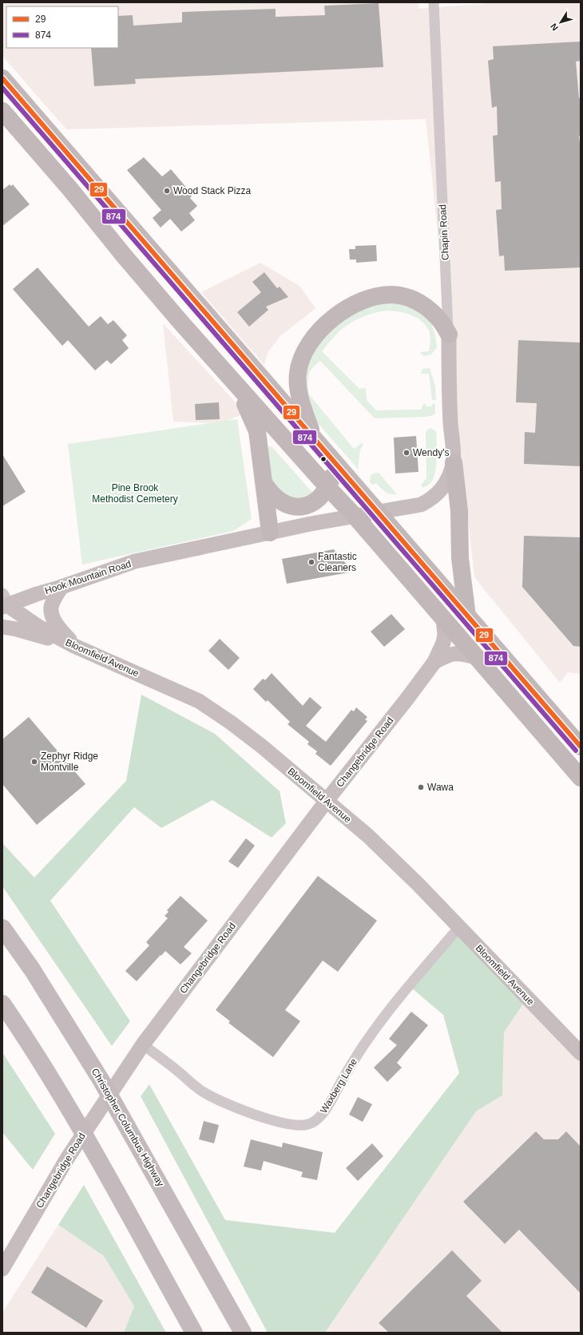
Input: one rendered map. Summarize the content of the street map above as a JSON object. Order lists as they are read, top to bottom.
{
  "streets": {
    "highway": ["Christopher Columbus Highway"],
    "main road": [
      "Chapin Road",
      "Hook Mountain Road",
      "Bloomfield Avenue",
      "Changebridge Road"
    ],
    "street": ["Waxberg Lane"]
  },
  "crossings": [
    ["Chapin Road", "Hook Mountain Road"],
    ["Hook Mountain Road", "Bloomfield Avenue"],
    ["Bloomfield Avenue", "Changebridge Road"],
    ["Bloomfield Avenue", "Waxberg Lane"],
    ["Changebridge Road", "Waxberg Lane"]
  ],
  "parks": ["Pine Brook Methodist Cemetery"],
  "places": [
    "Wood Stack Pizza",
    "Wendy's",
    "Fantastic Cleaners",
    "Zephyr Ridge Montville",
    "Wawa"
  ],
  "lines": ["transit line 29", "transit line 874"],
  "legend": ["29", "874"],
  "north": "bottom left"
}
